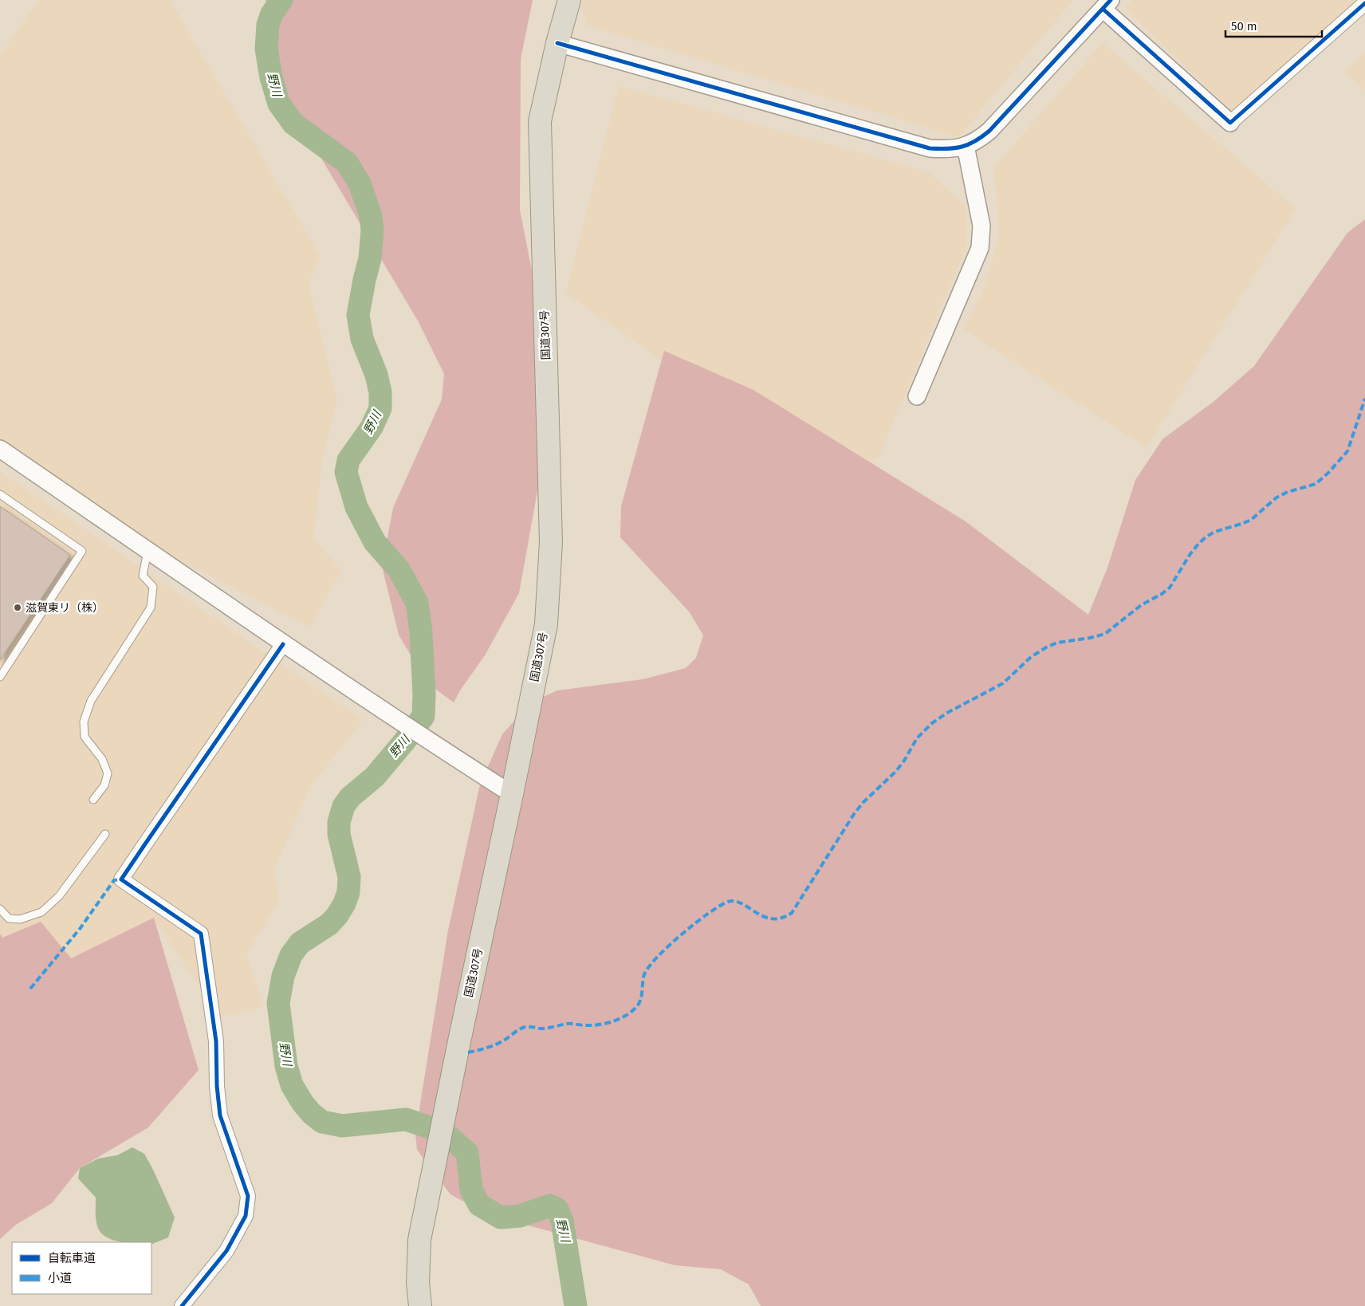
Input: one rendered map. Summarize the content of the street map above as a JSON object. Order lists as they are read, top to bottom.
{
  "streets": {
    "highway": ["国道307号"]
  },
  "water": ["野川"],
  "places": ["滋賀東リ（株）"],
  "legend": ["自転車道", "小道"],
  "scale_bar": "50 m"
}
